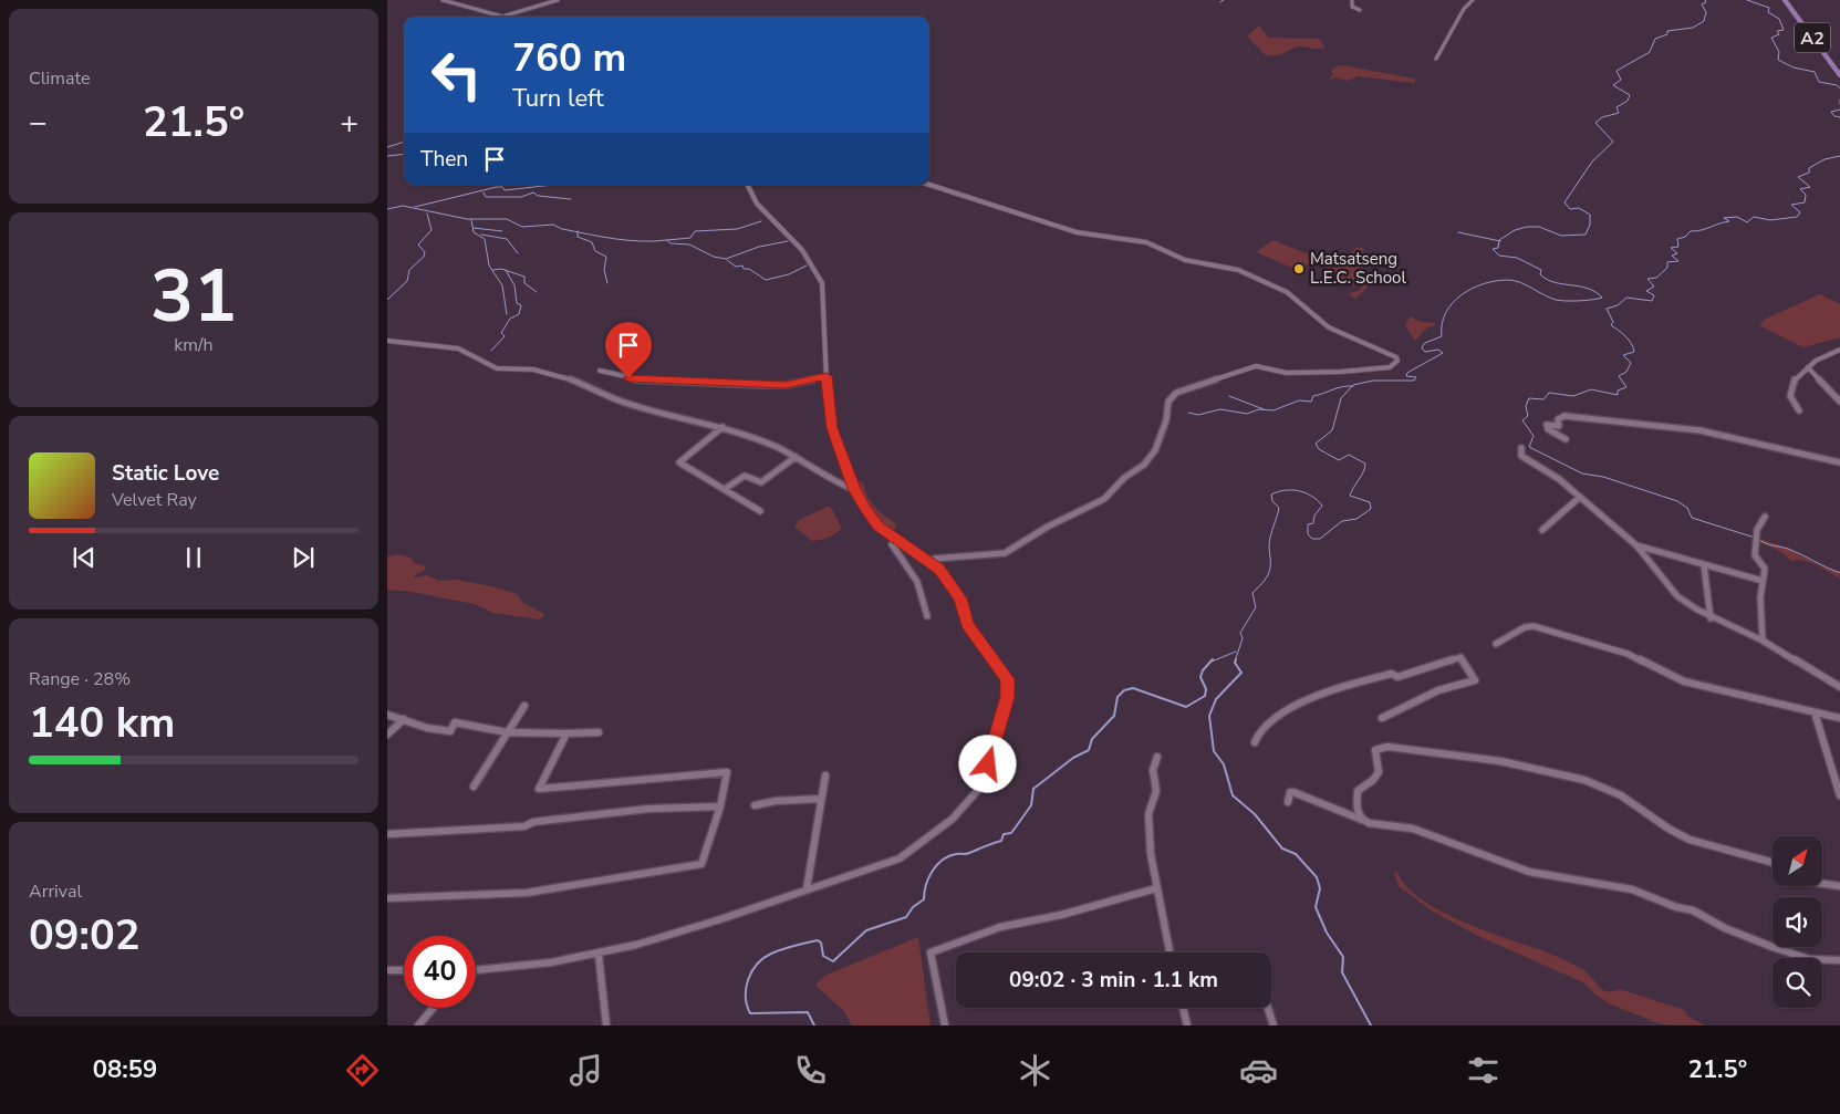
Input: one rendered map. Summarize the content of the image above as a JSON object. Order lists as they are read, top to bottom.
{
  "streets": {
    "main road": ["A2"]
  },
  "places": ["Matsatseng L.E.C. School"],
  "north": "top right",
  "page": {
    "tile": [
      "Climate",
      ["31", "km/h"],
      ["Range · 28%", "140 km"],
      ["Arrival", "09:02"]
    ],
    "turn": ["760 m", "Turn left"],
    "heat": ["−", "21.5°", "+"],
    "then": "Then",
    "song": ["Static Love", "Velvet Ray"],
    "limit": "40",
    "trip": "09:02 · 3 min · 1.1 km",
    "tabs": ["08:59", "21.5°"]
  }
}
